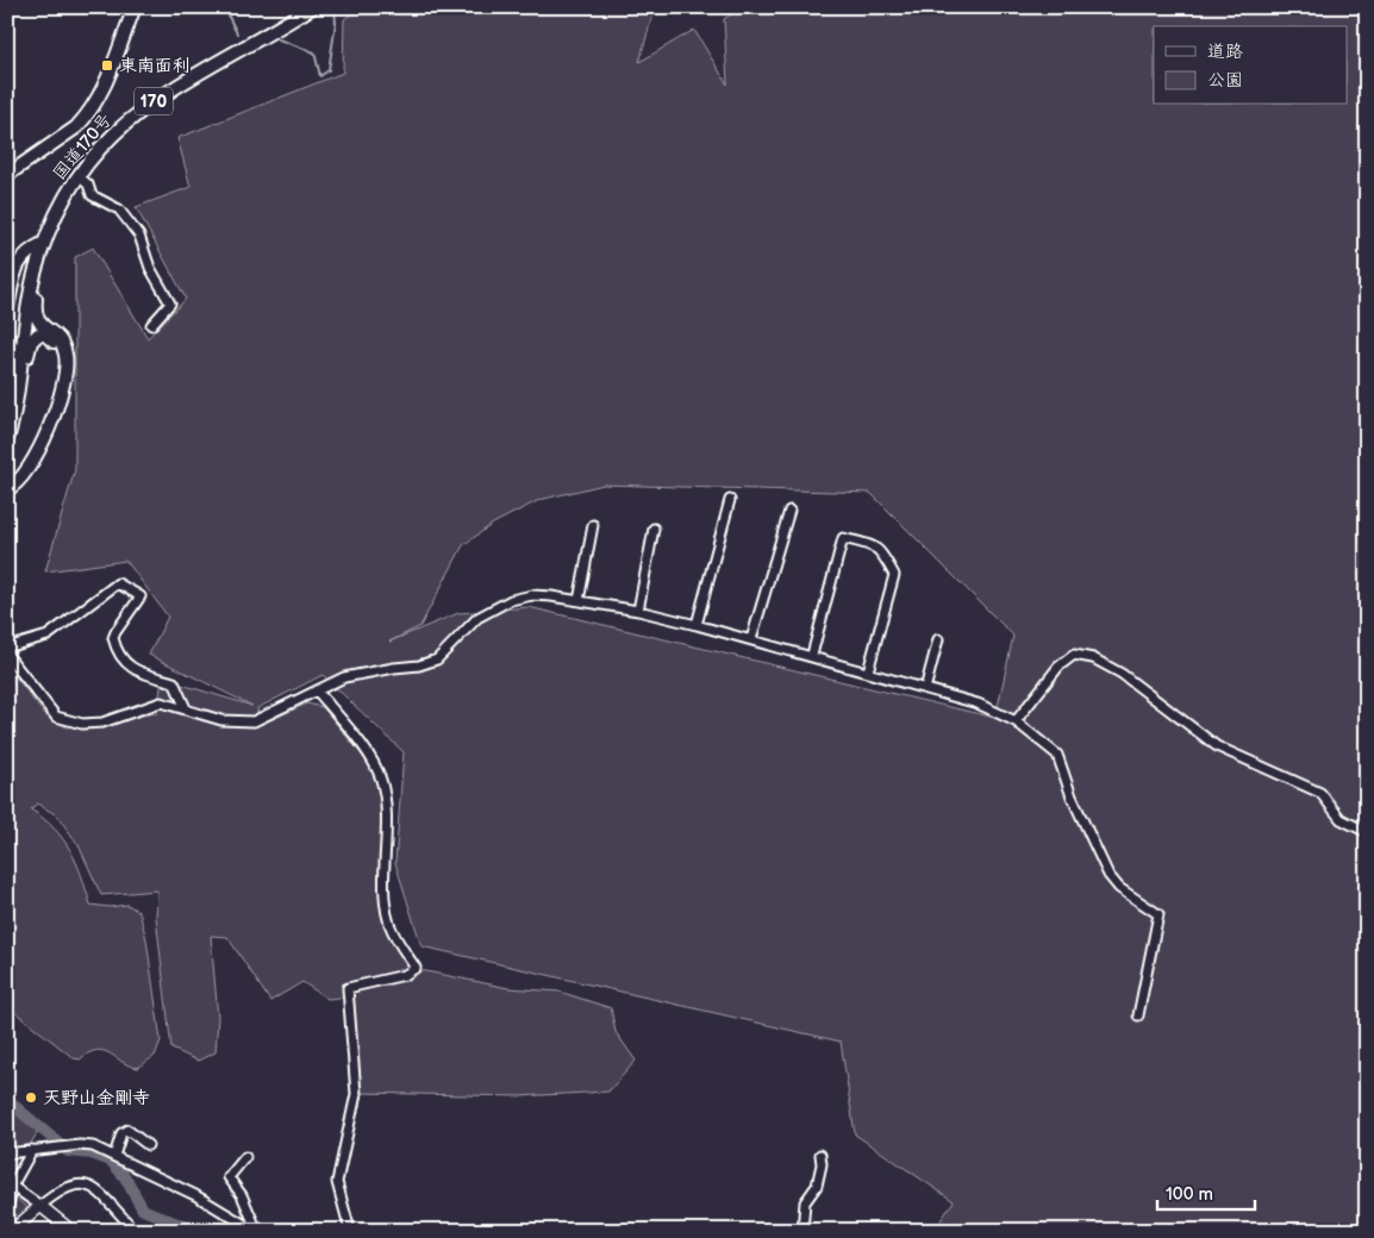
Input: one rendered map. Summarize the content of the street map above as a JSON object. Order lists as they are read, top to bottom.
{
  "streets": {
    "highway": ["170", "国道170号"]
  },
  "places": {
    "transit": ["東南面利"],
    "other": ["天野山金剛寺"]
  },
  "legend": ["道路", "公園"],
  "scale_bar": "100 m"
}
